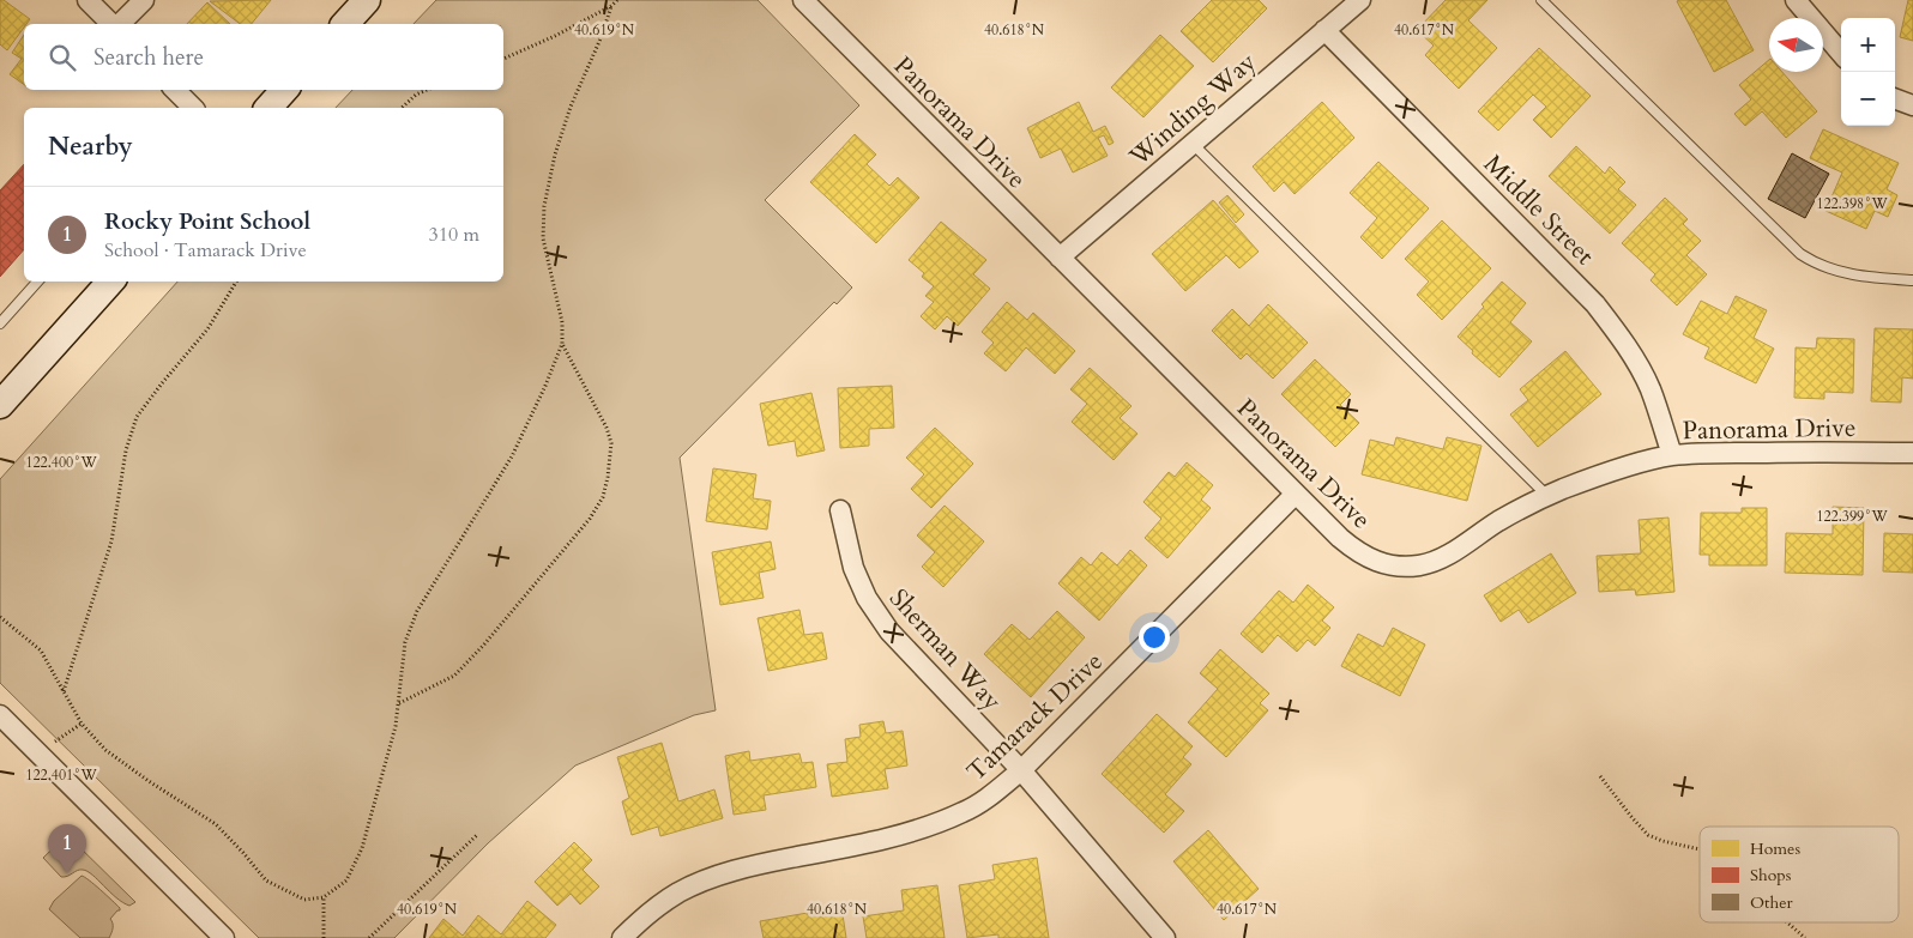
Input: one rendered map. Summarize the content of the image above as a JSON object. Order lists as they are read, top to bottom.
{
  "streets": {
    "street": [
      "Winding Way",
      "Panorama Drive",
      "Middle Street",
      "Sherman Way",
      "Tamarack Drive"
    ]
  },
  "crossings": [
    ["Winding Way", "Panorama Drive"],
    ["Winding Way", "Middle Street"],
    ["Panorama Drive", "Middle Street"],
    ["Panorama Drive", "Tamarack Drive"],
    ["Sherman Way", "Tamarack Drive"]
  ],
  "legend": ["Homes", "Shops", "Other"],
  "north": "left",
  "page": {
    "map_buttons": ["+", "−"],
    "search": "Search here",
    "heading": "Nearby",
    "list": [
      {
        "mark": "1",
        "name": "Rocky Point School",
        "note": "School · Tamarack Drive",
        "value": "310 m"
      }
    ],
    "pins": "1"
  },
  "coordinates": [
    "40.619°N",
    "40.618°N",
    "40.617°N",
    "122.398°W",
    "122.400°W",
    "122.399°W",
    "122.401°W"
  ]
}
